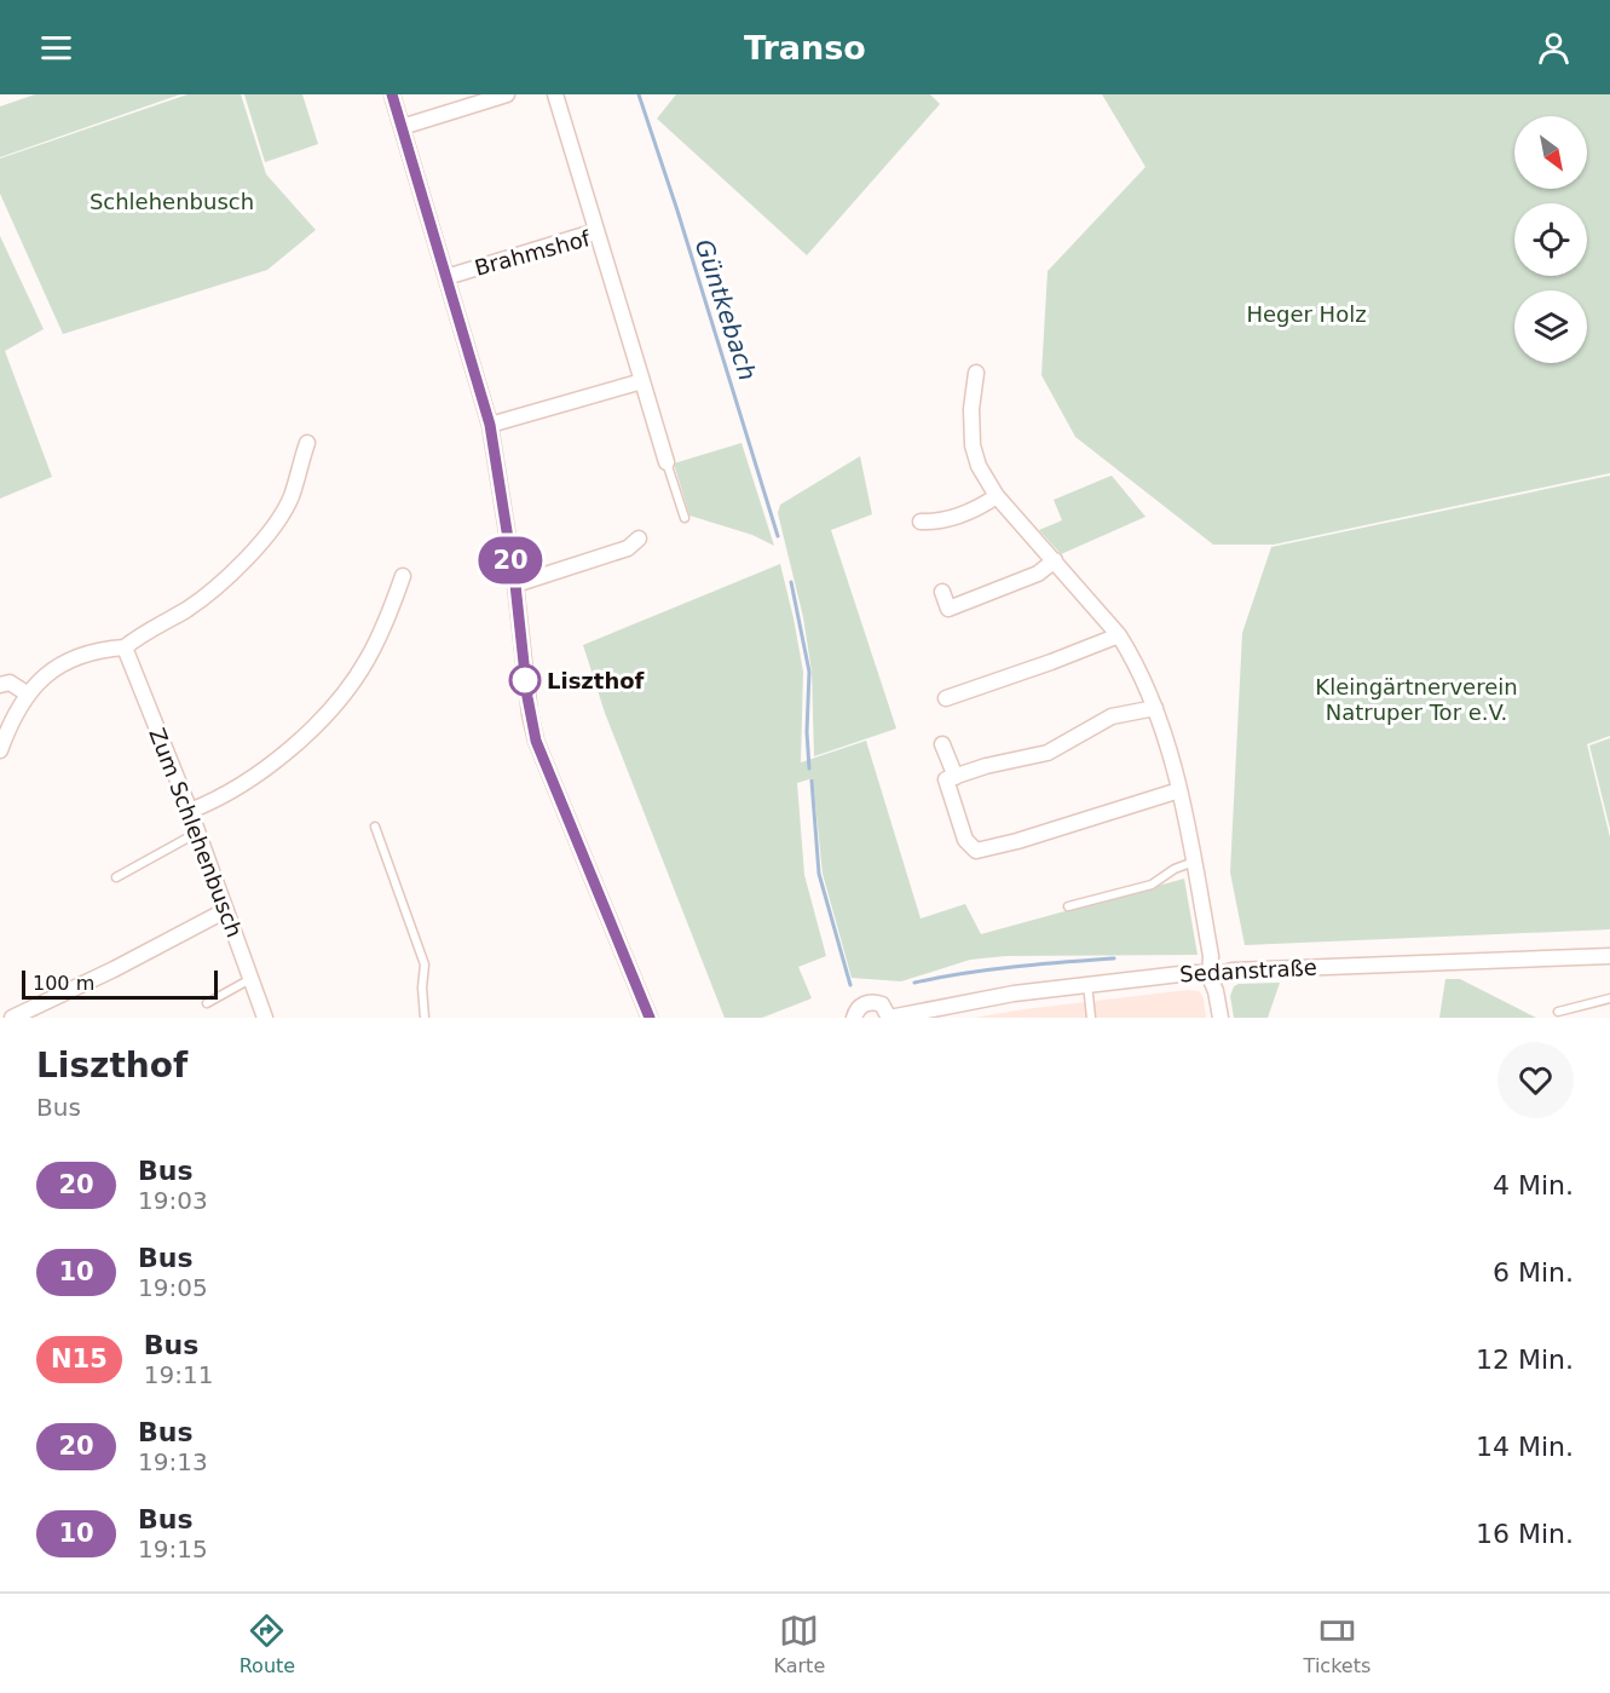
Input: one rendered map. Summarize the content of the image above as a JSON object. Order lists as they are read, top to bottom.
{
  "streets": {
    "street": ["Brahmshof", "Zum Schlehenbusch", "Sedanstraße"]
  },
  "water": ["Güntkebach"],
  "parks": ["Schlehenbusch", "Heger Holz", "Kleingärtnerverein Natruper Tor e.V."],
  "places": ["Liszthof"],
  "lines": ["bus line 20"],
  "scale_bar": "100 m",
  "north": "bottom right",
  "page": {
    "header": "Transo",
    "on_map": "20",
    "scale": "100 m",
    "heading": ["Liszthof", "Bus"],
    "list": [
      {
        "mark": "20",
        "name": "Bus",
        "note": "19:03",
        "value": "4 Min."
      },
      {
        "mark": "10",
        "name": "Bus",
        "note": "19:05",
        "value": "6 Min."
      },
      {
        "mark": "N15",
        "name": "Bus",
        "note": "19:11",
        "value": "12 Min."
      },
      {
        "mark": "20",
        "name": "Bus",
        "note": "19:13",
        "value": "14 Min."
      },
      {
        "mark": "10",
        "name": "Bus",
        "note": "19:15",
        "value": "16 Min."
      }
    ],
    "tabs": ["Route", "Karte", "Tickets"]
  }
}
